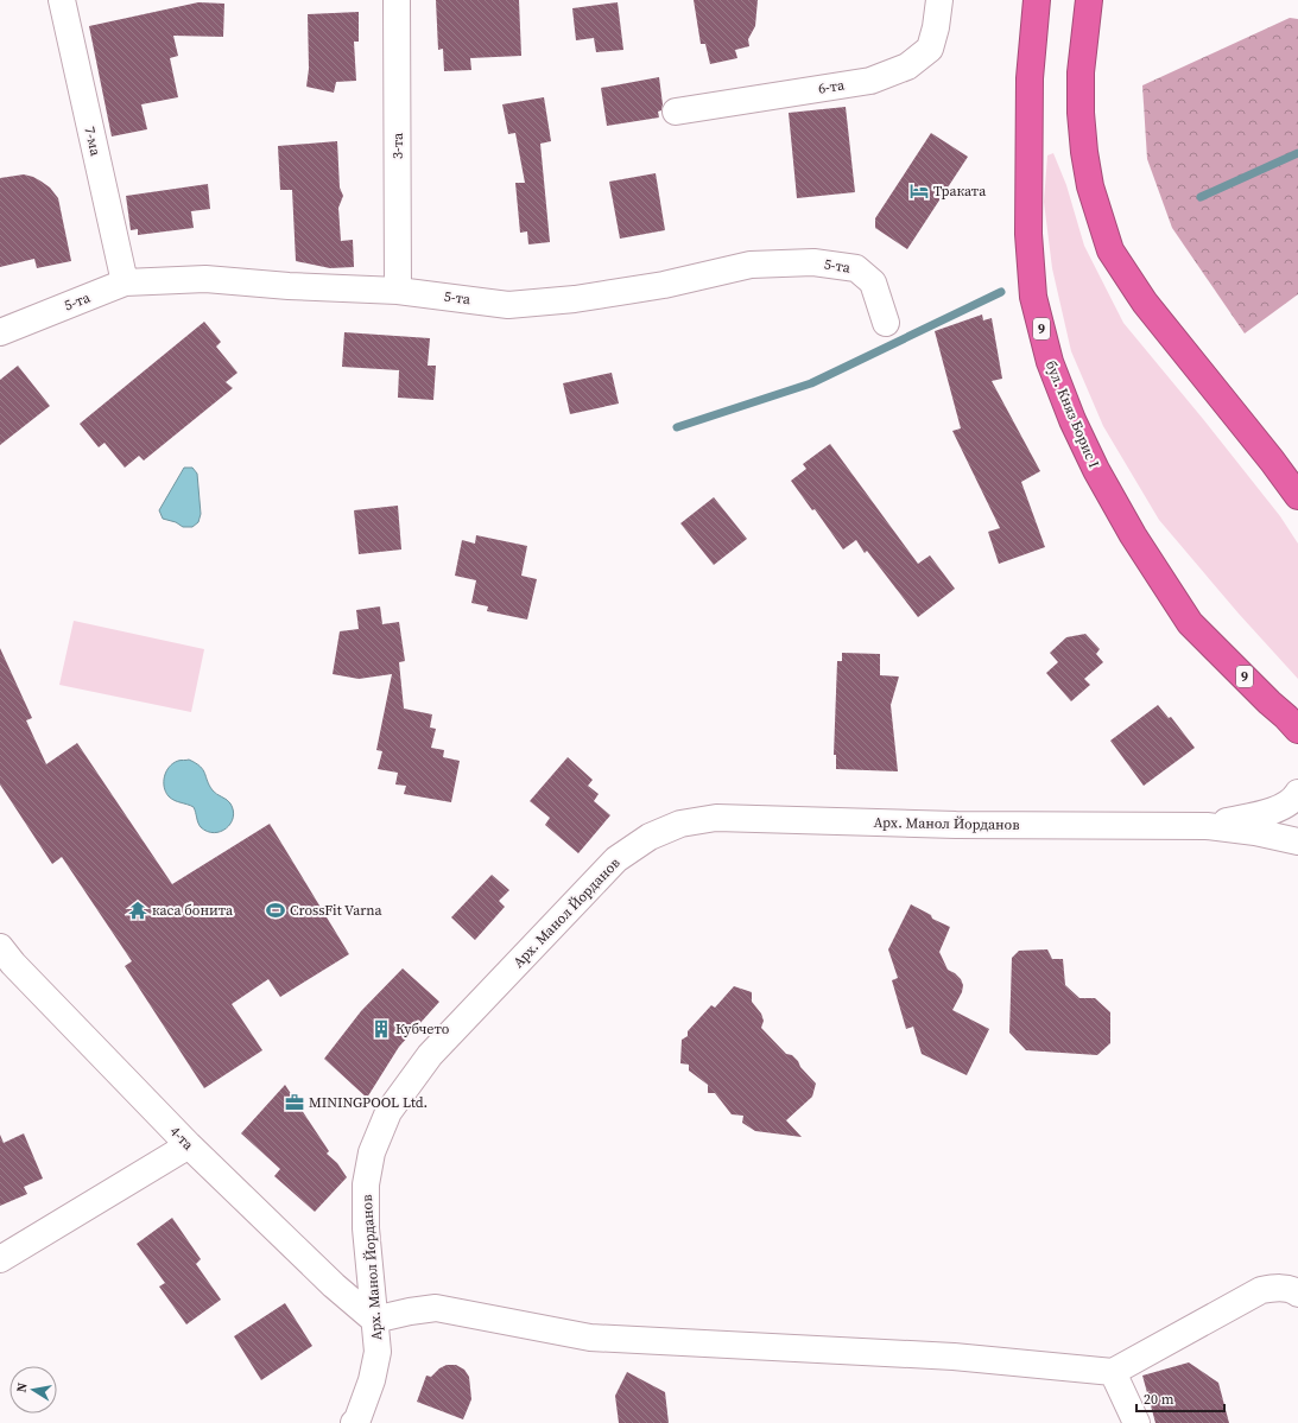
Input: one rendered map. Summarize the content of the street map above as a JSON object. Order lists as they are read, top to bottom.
{
  "streets": {
    "highway": ["9", "бул. Княз Борис I"],
    "street": [
      "6-та",
      "7-ма",
      "3-та",
      "5-та",
      "Арх. Манол Йорданов",
      "4-та"
    ]
  },
  "crossings": [
    ["7-ма", "5-та"],
    ["3-та", "5-та"],
    ["Арх. Манол Йорданов", "4-та"]
  ],
  "places": {
    "hotel": ["Траката"],
    "temple": ["каса бонита"],
    "sports": ["CrossFit Varna"],
    "building": ["Кубчето"],
    "office": ["MININGPOOL Ltd."]
  },
  "scale_bar": "20 m",
  "north": "left"
}
